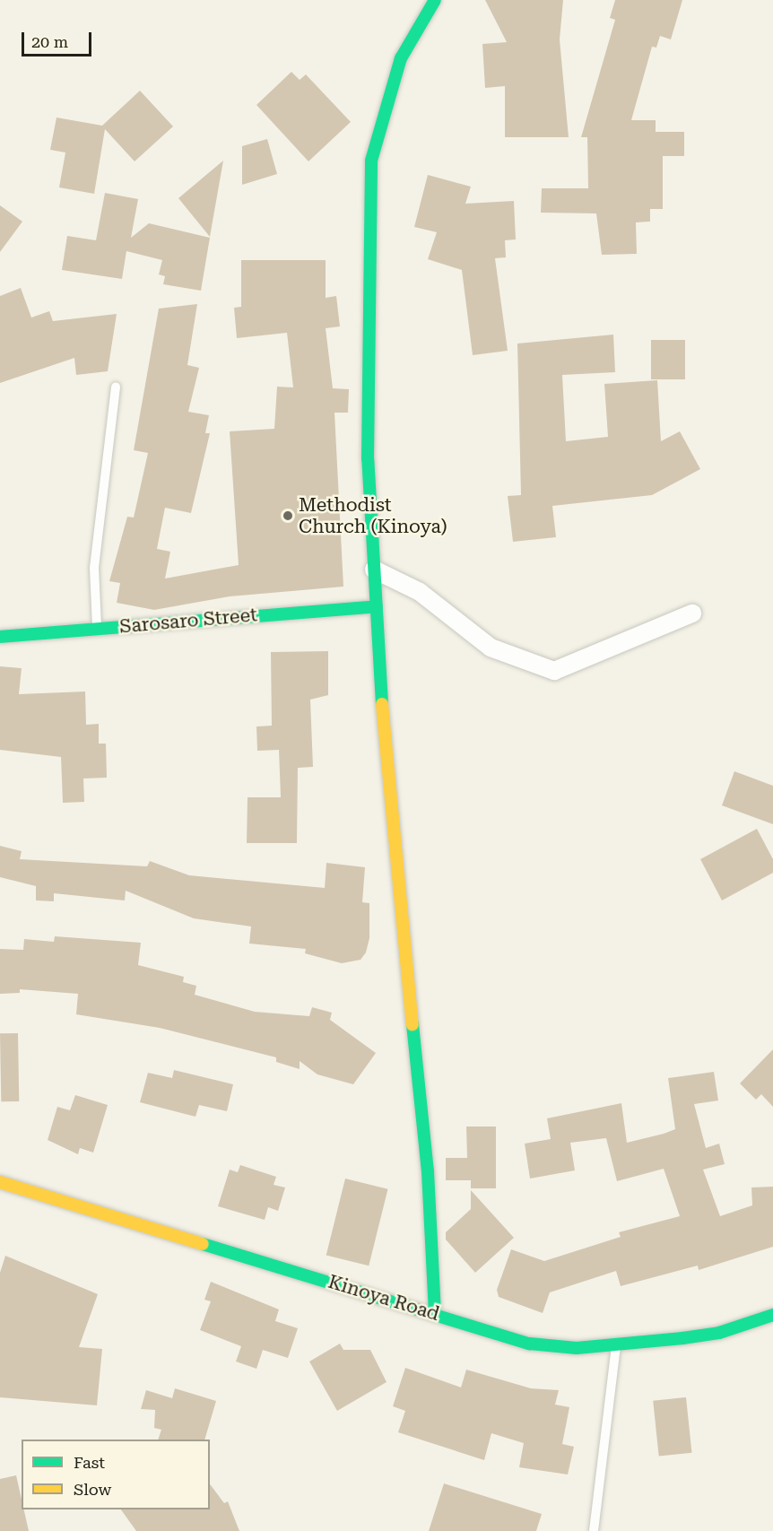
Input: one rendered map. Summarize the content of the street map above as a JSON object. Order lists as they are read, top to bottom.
{
  "streets": {
    "street": ["Sarosaro Street", "Kinoya Road"]
  },
  "places": ["Methodist Church (Kinoya)"],
  "legend": ["Fast", "Slow"],
  "scale_bar": "20 m"
}
